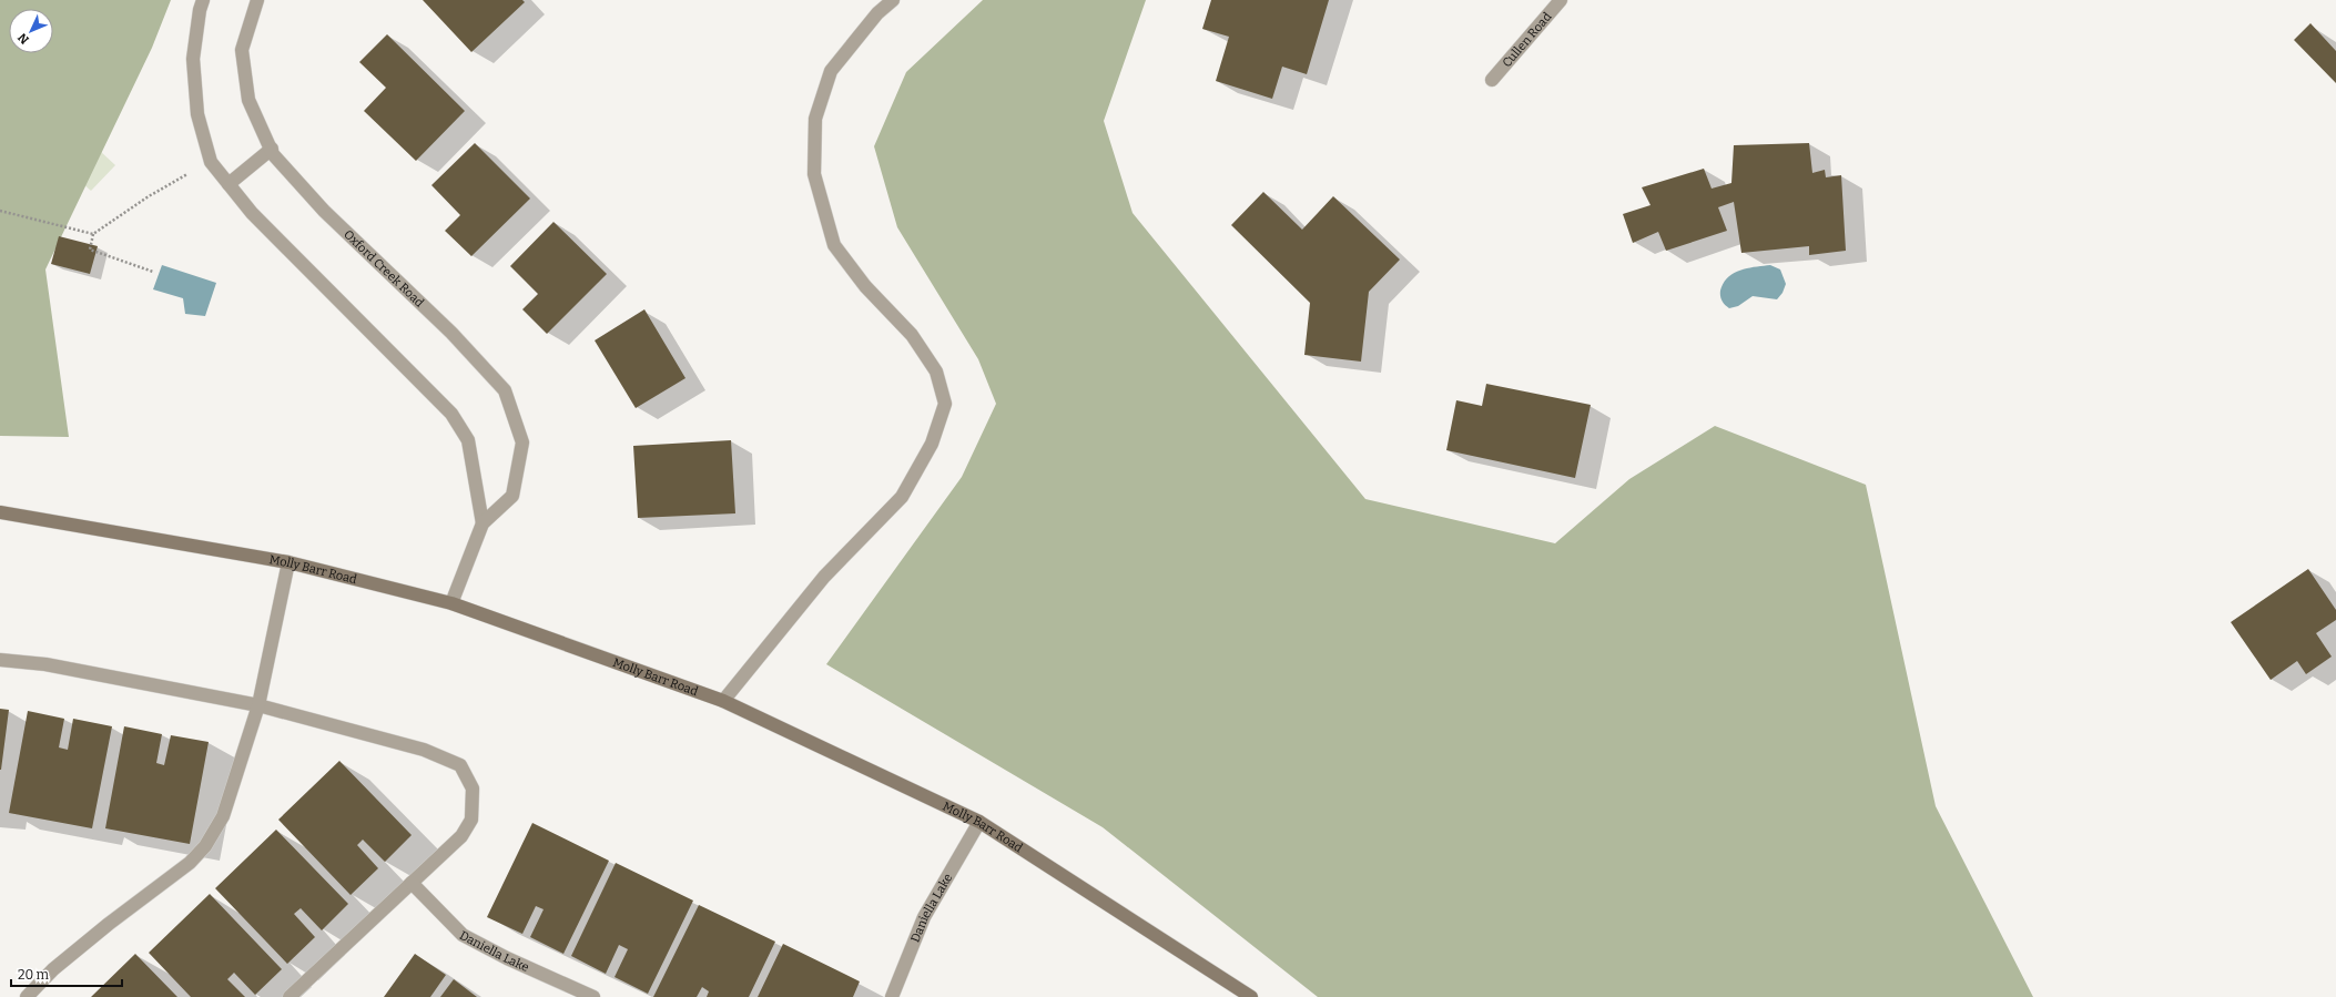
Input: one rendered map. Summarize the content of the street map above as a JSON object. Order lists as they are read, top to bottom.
{
  "streets": {
    "main road": ["Molly Barr Road"],
    "street": ["Cullen Road", "Oxford Creek Road", "Daniella Lake"]
  },
  "crossings": [
    ["Oxford Creek Road", "Molly Barr Road"],
    ["Molly Barr Road", "Daniella Lake"]
  ],
  "scale_bar": "20 m",
  "north": "bottom left"
}
